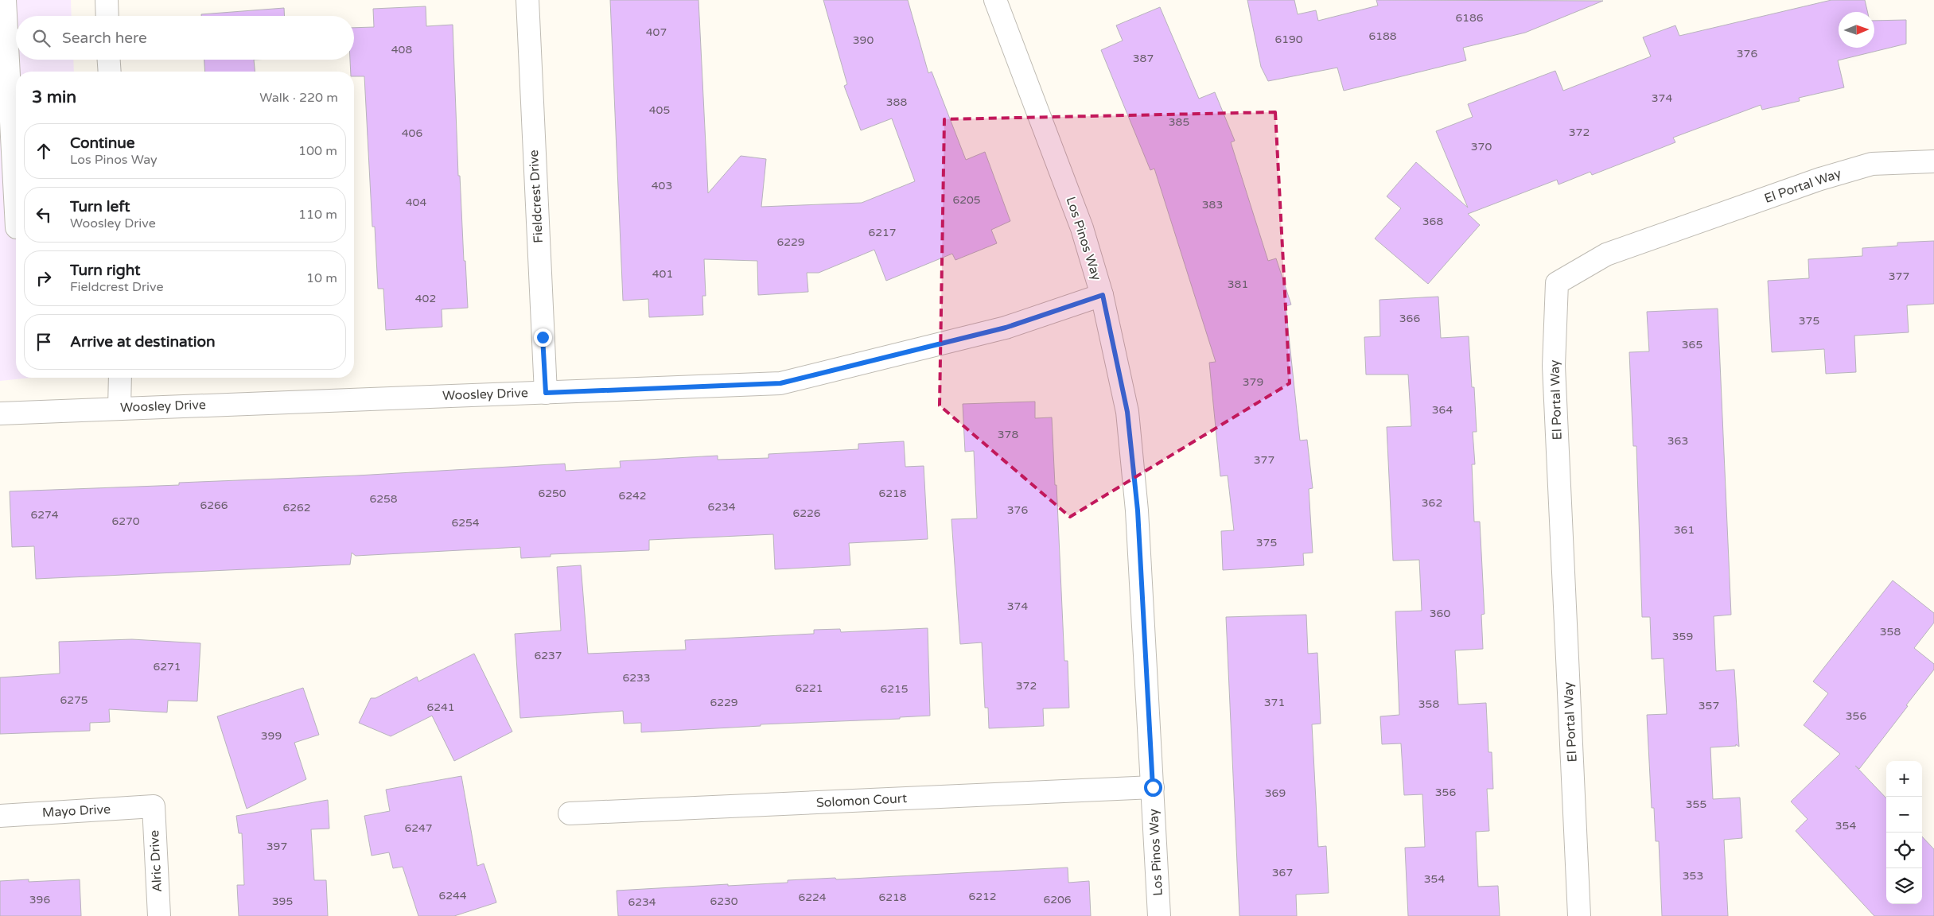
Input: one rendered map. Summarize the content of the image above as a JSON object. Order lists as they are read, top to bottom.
{
  "streets": {
    "street": [
      "El Portal Way",
      "Fieldcrest Drive",
      "Los Pinos Way",
      "Woosley Drive",
      "Solomon Court",
      "Mayo Drive",
      "Alric Drive"
    ]
  },
  "crossings": [
    ["Fieldcrest Drive", "Woosley Drive"],
    ["Los Pinos Way", "Woosley Drive"],
    ["Los Pinos Way", "Solomon Court"],
    ["Mayo Drive", "Alric Drive"]
  ],
  "house_numbers": [
    "6186",
    "407",
    "6188",
    "6190",
    "390",
    "408",
    "376",
    "387",
    "374",
    "388",
    "405",
    "385",
    "372",
    "406",
    "370",
    "403",
    "6205",
    "404",
    "383",
    "368",
    "6217",
    "6229",
    "401",
    "377",
    "381",
    "402",
    "366",
    "375",
    "365",
    "379",
    "364",
    "378",
    "363",
    "377",
    "6250",
    "6218",
    "6242",
    "6258",
    "362",
    "6266",
    "6234",
    "6262",
    "376",
    "6226",
    "6274",
    "6270",
    "6254",
    "361",
    "375",
    "374",
    "360",
    "358",
    "359",
    "6237",
    "6271",
    "6233",
    "372",
    "6221",
    "6215",
    "6275",
    "6229",
    "371",
    "358",
    "357",
    "6241",
    "356",
    "399",
    "356",
    "369",
    "355",
    "354",
    "6247",
    "397",
    "367",
    "353",
    "354",
    "6244",
    "6212",
    "6224",
    "6218",
    "396",
    "6206",
    "395",
    "6230",
    "6234"
  ],
  "north": "right",
  "page": {
    "search": "Search here",
    "heading": ["3 min", "Walk · 220 m"],
    "list": [
      ["Continue", "Los Pinos Way", "100 m"],
      ["Turn left", "Woosley Drive", "110 m"],
      ["Turn right", "Fieldcrest Drive", "10 m"],
      "Arrive at destination"
    ],
    "map_buttons": ["+", "−"]
  }
}
